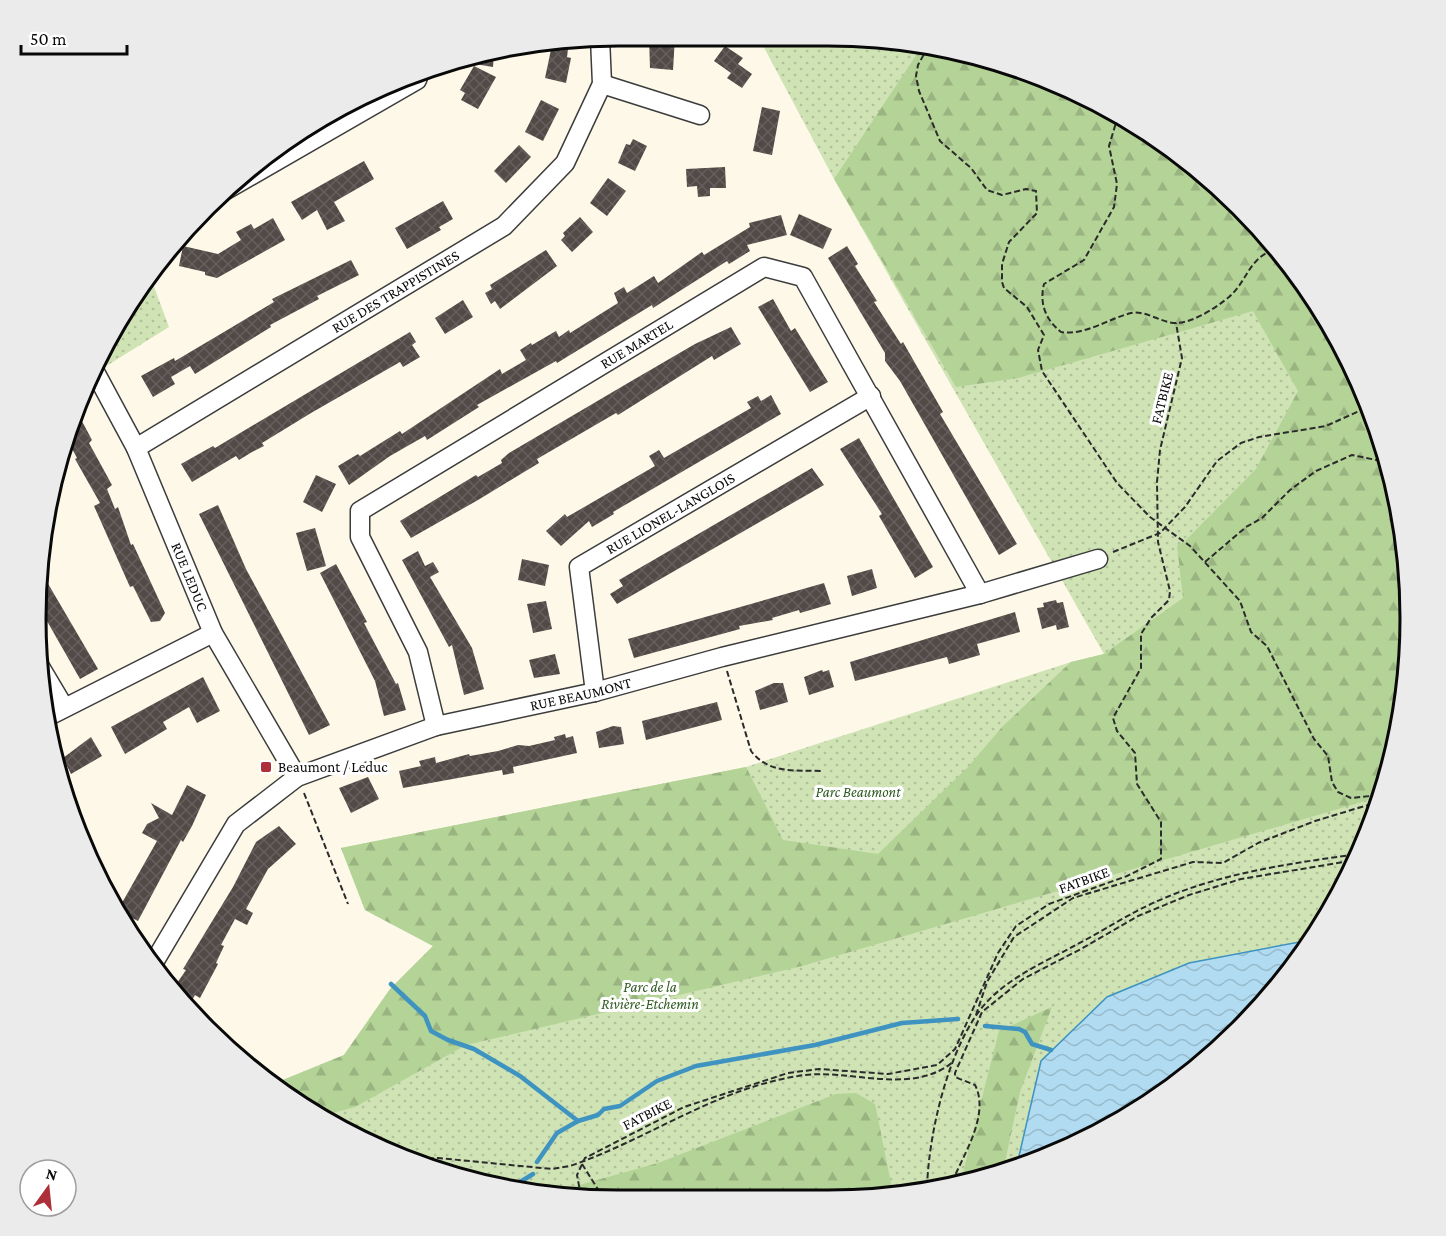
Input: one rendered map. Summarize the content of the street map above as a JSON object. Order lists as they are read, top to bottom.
{
  "streets": {
    "street": [
      "RUE DES TRAPPISTINES",
      "RUE MARTEL",
      "RUE LIONEL-LANGLOIS",
      "RUE LEDUC",
      "RUE BEAUMONT"
    ],
    "path": ["FATBIKE"]
  },
  "crossings": [
    ["RUE DES TRAPPISTINES", "RUE LEDUC"],
    ["RUE MARTEL", "RUE LIONEL-LANGLOIS"],
    ["RUE MARTEL", "RUE BEAUMONT"],
    ["RUE LIONEL-LANGLOIS", "RUE BEAUMONT"],
    ["RUE LEDUC", "RUE BEAUMONT"]
  ],
  "parks": ["Parc Beaumont", "Parc de la Rivière-Etchemin"],
  "places": {
    "transit": ["Beaumont / Leduc"]
  },
  "scale_bar": "50 m",
  "north": "top"
}
